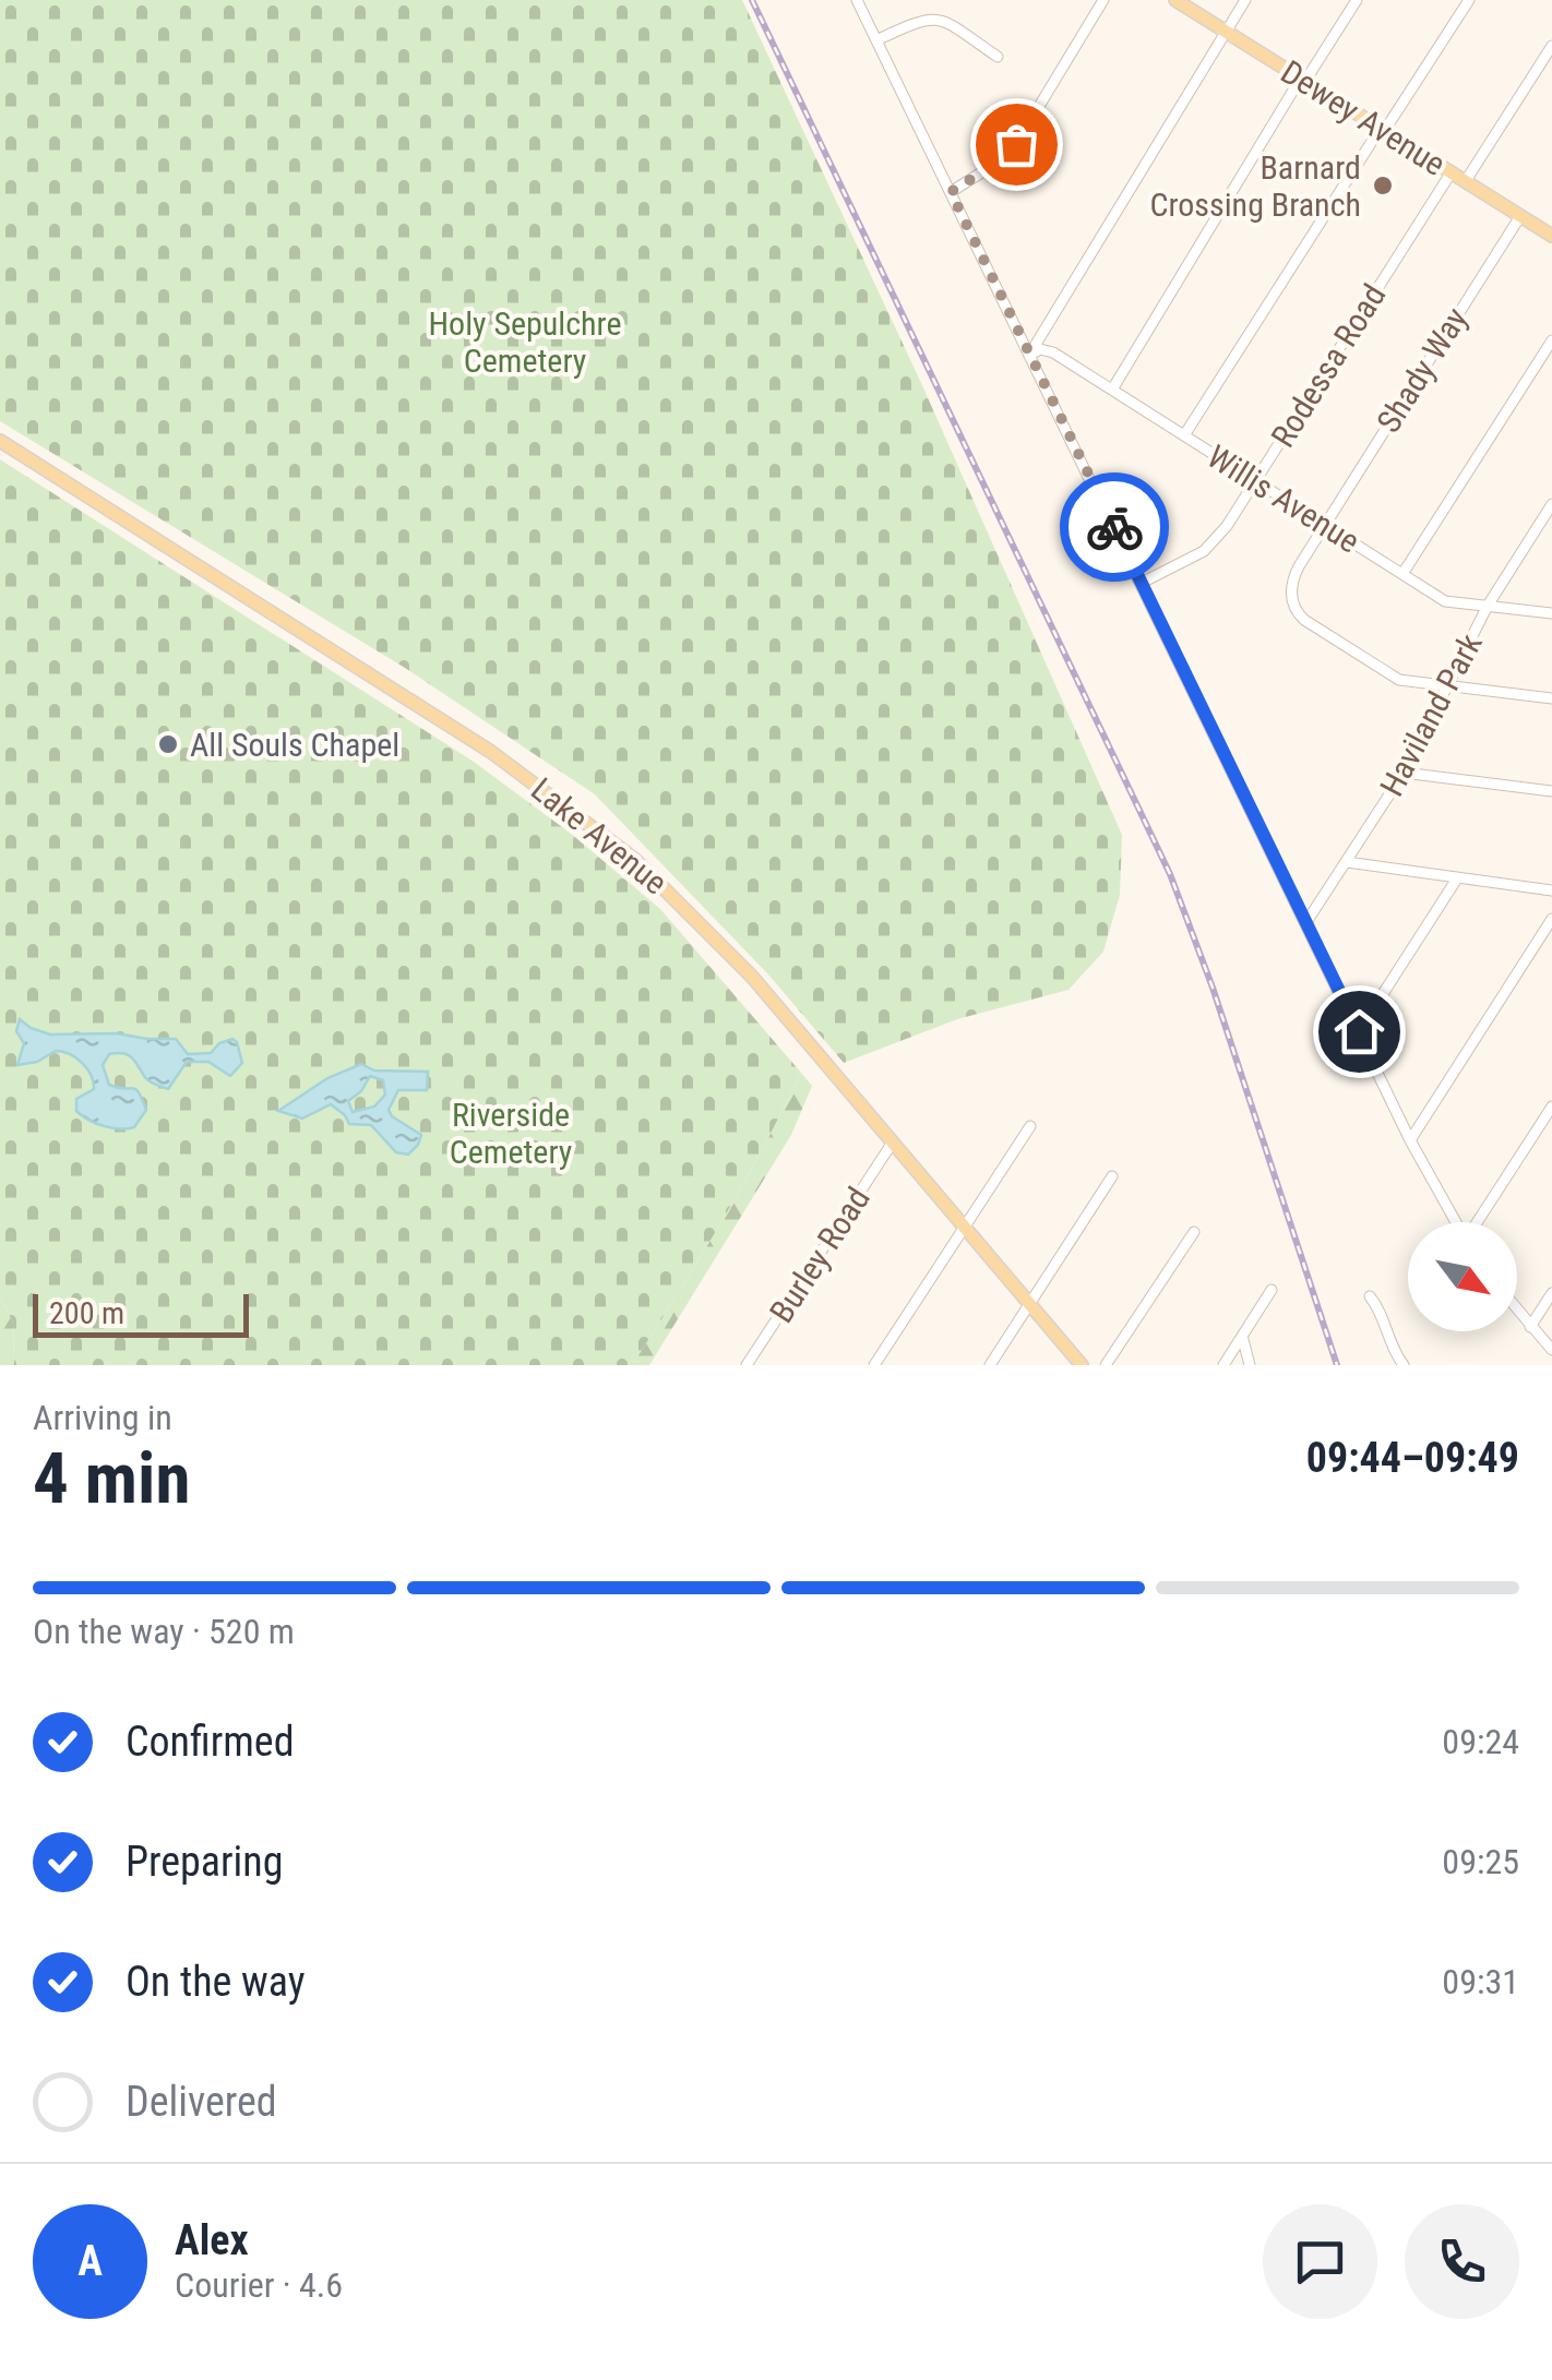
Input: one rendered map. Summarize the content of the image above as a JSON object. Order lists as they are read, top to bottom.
{
  "streets": {
    "main road": ["Dewey Avenue", "Lake Avenue"],
    "street": [
      "Rodessa Road",
      "Shady Way",
      "Willis Avenue",
      "Haviland Park",
      "Burley Road"
    ]
  },
  "crossings": [
    ["Dewey Avenue", "Rodessa Road"],
    ["Dewey Avenue", "Shady Way"],
    ["Rodessa Road", "Willis Avenue"],
    ["Shady Way", "Willis Avenue"],
    ["Shady Way", "Haviland Park"],
    ["Willis Avenue", "Haviland Park"],
    ["Lake Avenue", "Burley Road"]
  ],
  "parks": ["Holy Sepulchre Cemetery", "Riverside Cemetery"],
  "places": ["Barnard Crossing Branch", "All Souls Chapel"],
  "scale_bar": "200 m",
  "north": "bottom right",
  "page": {
    "scale": "200 m",
    "heading": ["4 min", "Arriving in", "09:44–09:49"],
    "panel": ["Alex", "Courier · 4.6"],
    "bar": "On the way · 520 m",
    "list": [
      ["Confirmed", "09:24"],
      ["Preparing", "09:25"],
      ["On the way", "09:31"],
      "Delivered"
    ],
    "round": "A"
  }
}
